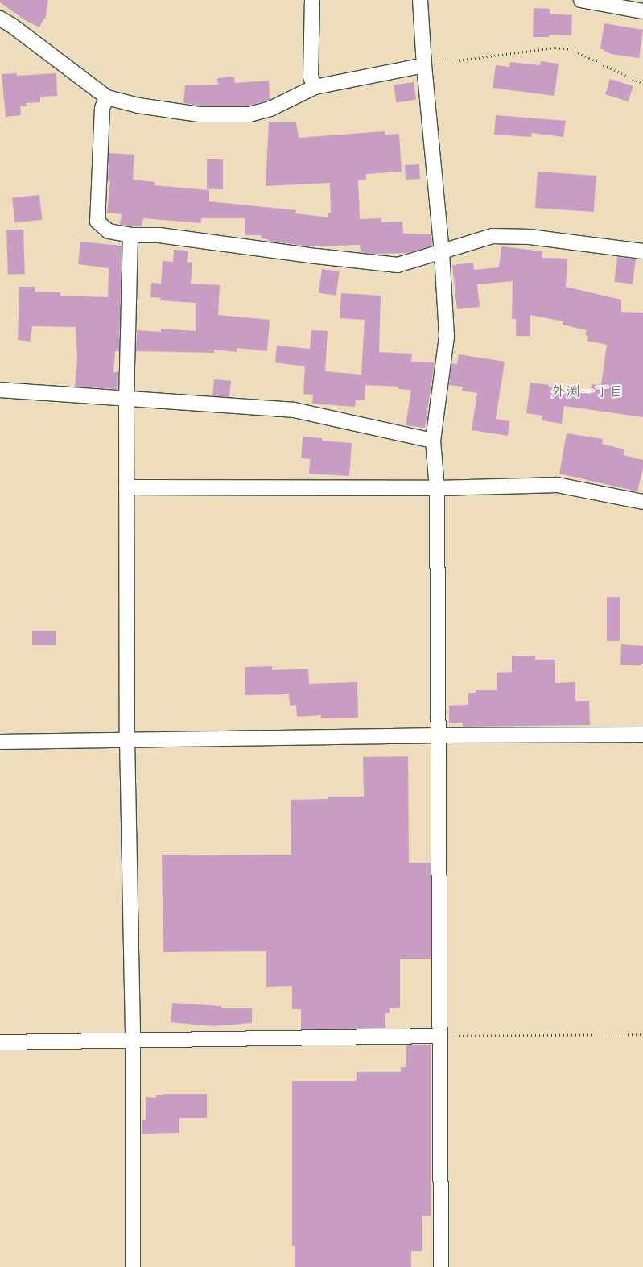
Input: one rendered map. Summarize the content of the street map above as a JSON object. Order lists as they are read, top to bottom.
{
  "districts": ["外渕一丁目"]
}
